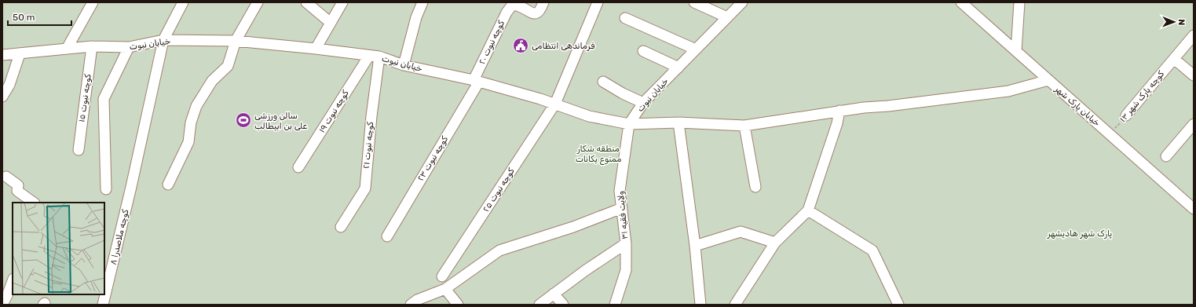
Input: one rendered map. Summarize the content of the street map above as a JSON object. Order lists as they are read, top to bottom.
{
  "streets": {
    "street": [
      "کوچه نبوت ۲۰",
      "خیابان نبوت",
      "کوچه پارک شهر ۱۳",
      "کوچه نبوت ۱۵",
      "خیابان پارک شهر",
      "کوچه نبوت ۱۹",
      "کوچه نبوت ۲۱",
      "کوچه نبوت ۲۳",
      "کوچه نبوت ۲۵",
      "ولایت فقیه ۳۱",
      "کوچه ملاصدرا ۸"
    ]
  },
  "crossings": [
    ["کوچه نبوت ۲۰", "خیابان نبوت"],
    ["کوچه نبوت ۲۰", "کوچه نبوت ۲۳"],
    ["خیابان نبوت", "کوچه نبوت ۱۵"],
    ["خیابان نبوت", "کوچه نبوت ۱۹"],
    ["خیابان نبوت", "کوچه نبوت ۲۱"],
    ["خیابان نبوت", "کوچه نبوت ۲۳"],
    ["خیابان نبوت", "کوچه نبوت ۲۵"],
    ["خیابان نبوت", "ولایت فقیه ۳۱"],
    ["خیابان نبوت", "کوچه ملاصدرا ۸"],
    ["کوچه پارک شهر ۱۳", "خیابان پارک شهر"],
    ["کوچه نبوت ۱۹", "کوچه نبوت ۲۱"]
  ],
  "parks": ["منطقه شکار ممنوع یکانات", "پارک شهر هادیشهر"],
  "places": {
    "public building": ["فرماندهی انتظامی"],
    "sports": ["سالن ورزشی علی بن ابیطالب"]
  },
  "scale_bar": "50 m",
  "north": "right"
}
